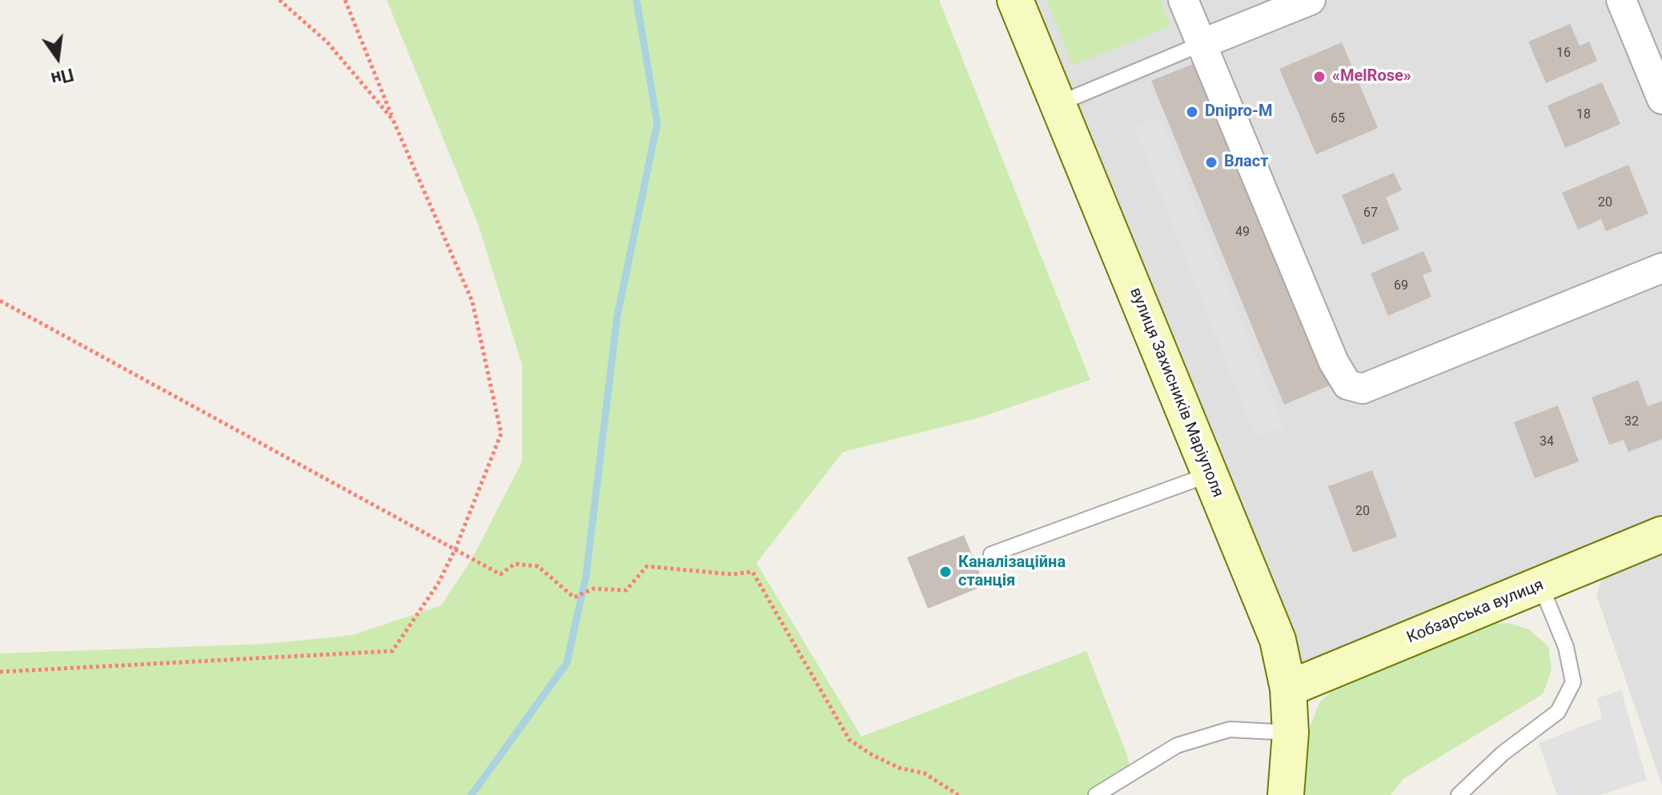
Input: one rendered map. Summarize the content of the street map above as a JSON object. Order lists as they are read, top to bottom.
{
  "streets": {
    "main road": ["вулиця Захисників Маріуполя", "Кобзарська вулиця"]
  },
  "crossings": [
    ["вулиця Захисників Маріуполя", "Кобзарська вулиця"]
  ],
  "places": [
    "«MelRose»",
    "Dnipro-M",
    "Власт",
    "Каналізаційна станція"
  ],
  "house_numbers": [
    "16",
    "18",
    "65",
    "20",
    "67",
    "49",
    "69",
    "32",
    "34",
    "20"
  ],
  "north": "bottom"
}
